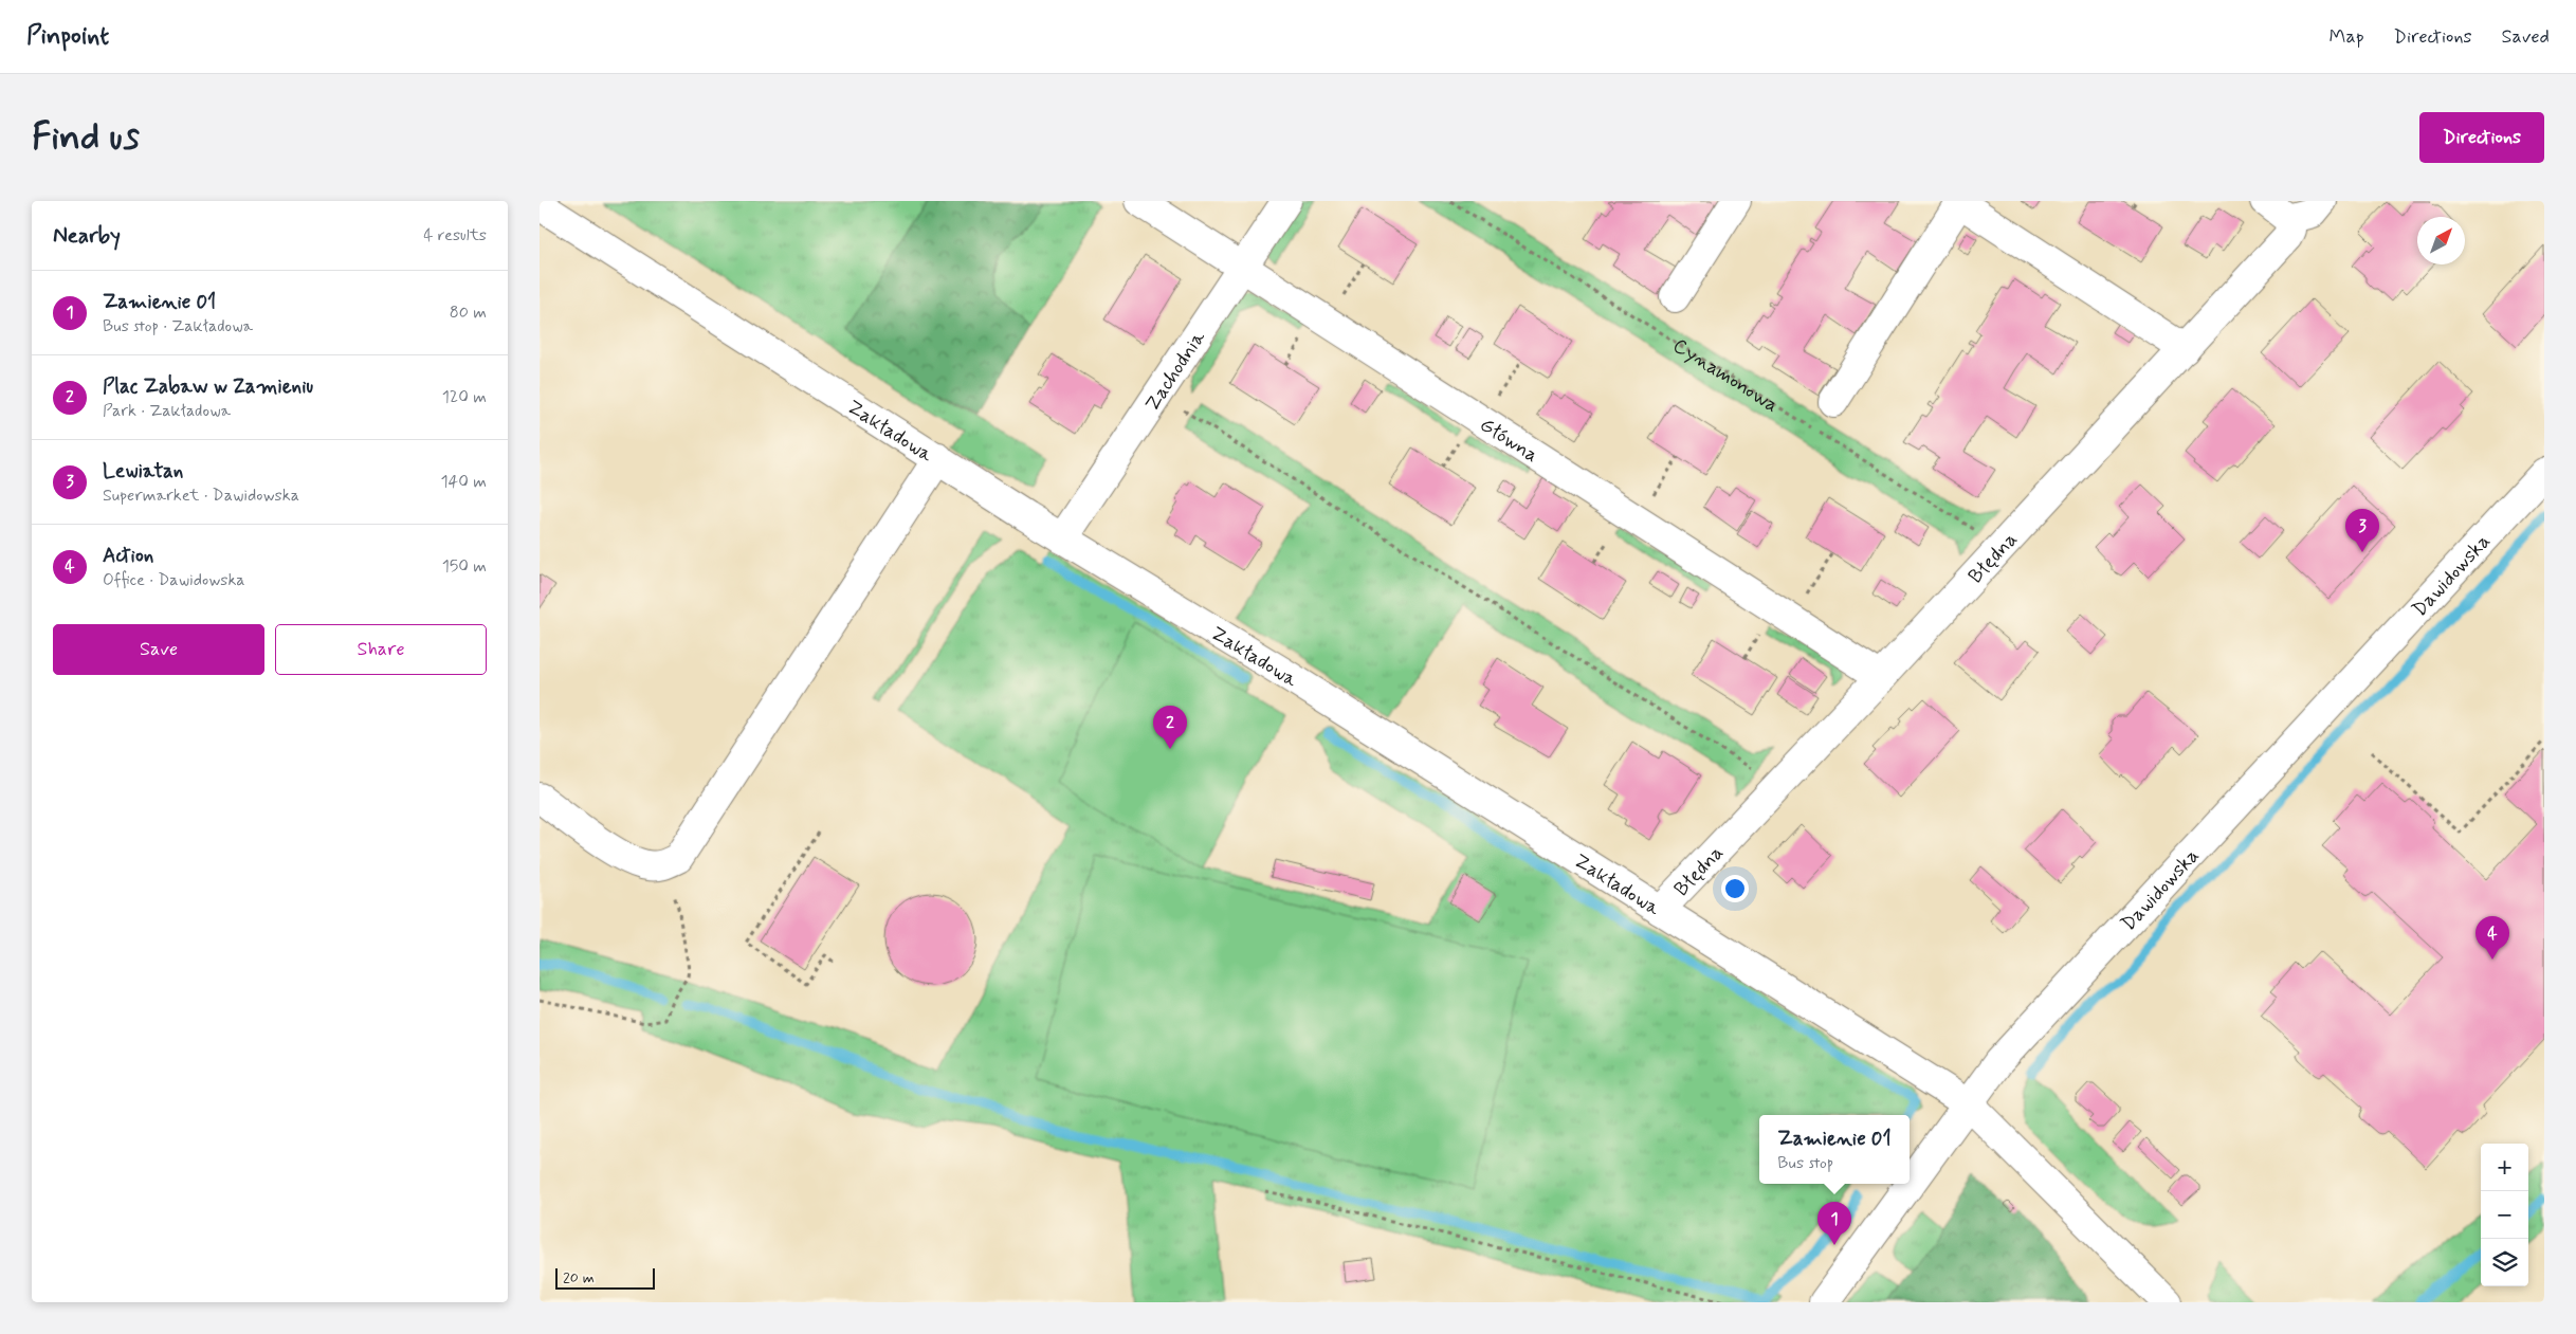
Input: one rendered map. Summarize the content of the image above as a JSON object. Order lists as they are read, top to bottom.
{
  "streets": {
    "street": [
      "Zachodnia",
      "Zakładowa",
      "Główna",
      "Błędna",
      "Dawidowska"
    ],
    "path": ["Cynamonowa"]
  },
  "crossings": [
    ["Zachodnia", "Zakładowa"],
    ["Zachodnia", "Główna"],
    ["Cynamonowa", "Błędna"],
    ["Zakładowa", "Błędna"],
    ["Zakładowa", "Dawidowska"],
    ["Główna", "Błędna"]
  ],
  "scale_bar": "20 m",
  "north": "top right",
  "page": {
    "header": "Pinpoint",
    "nav": ["Map", "Directions", "Saved"],
    "buttons": [
      "Directions",
      ["Save", "Share"]
    ],
    "title": "Find us",
    "heading": ["Nearby", "4 results"],
    "list": [
      {
        "mark": "1",
        "name": "Zamienie 01",
        "note": "Bus stop · Zakładowa",
        "value": "80 m"
      },
      {
        "mark": "2",
        "name": "Plac Zabaw w Zamieniu",
        "note": "Park · Zakładowa",
        "value": "120 m"
      },
      {
        "mark": "3",
        "name": "Lewiatan",
        "note": "Supermarket · Dawidowska",
        "value": "140 m"
      },
      {
        "mark": "4",
        "name": "Action",
        "note": "Office · Dawidowska",
        "value": "150 m"
      }
    ],
    "pins": [
      "3",
      "2",
      "4",
      "1"
    ],
    "popup": ["Zamienie 01", "Bus stop"],
    "map_buttons": ["+", "−"],
    "scale": "20 m"
  }
}
